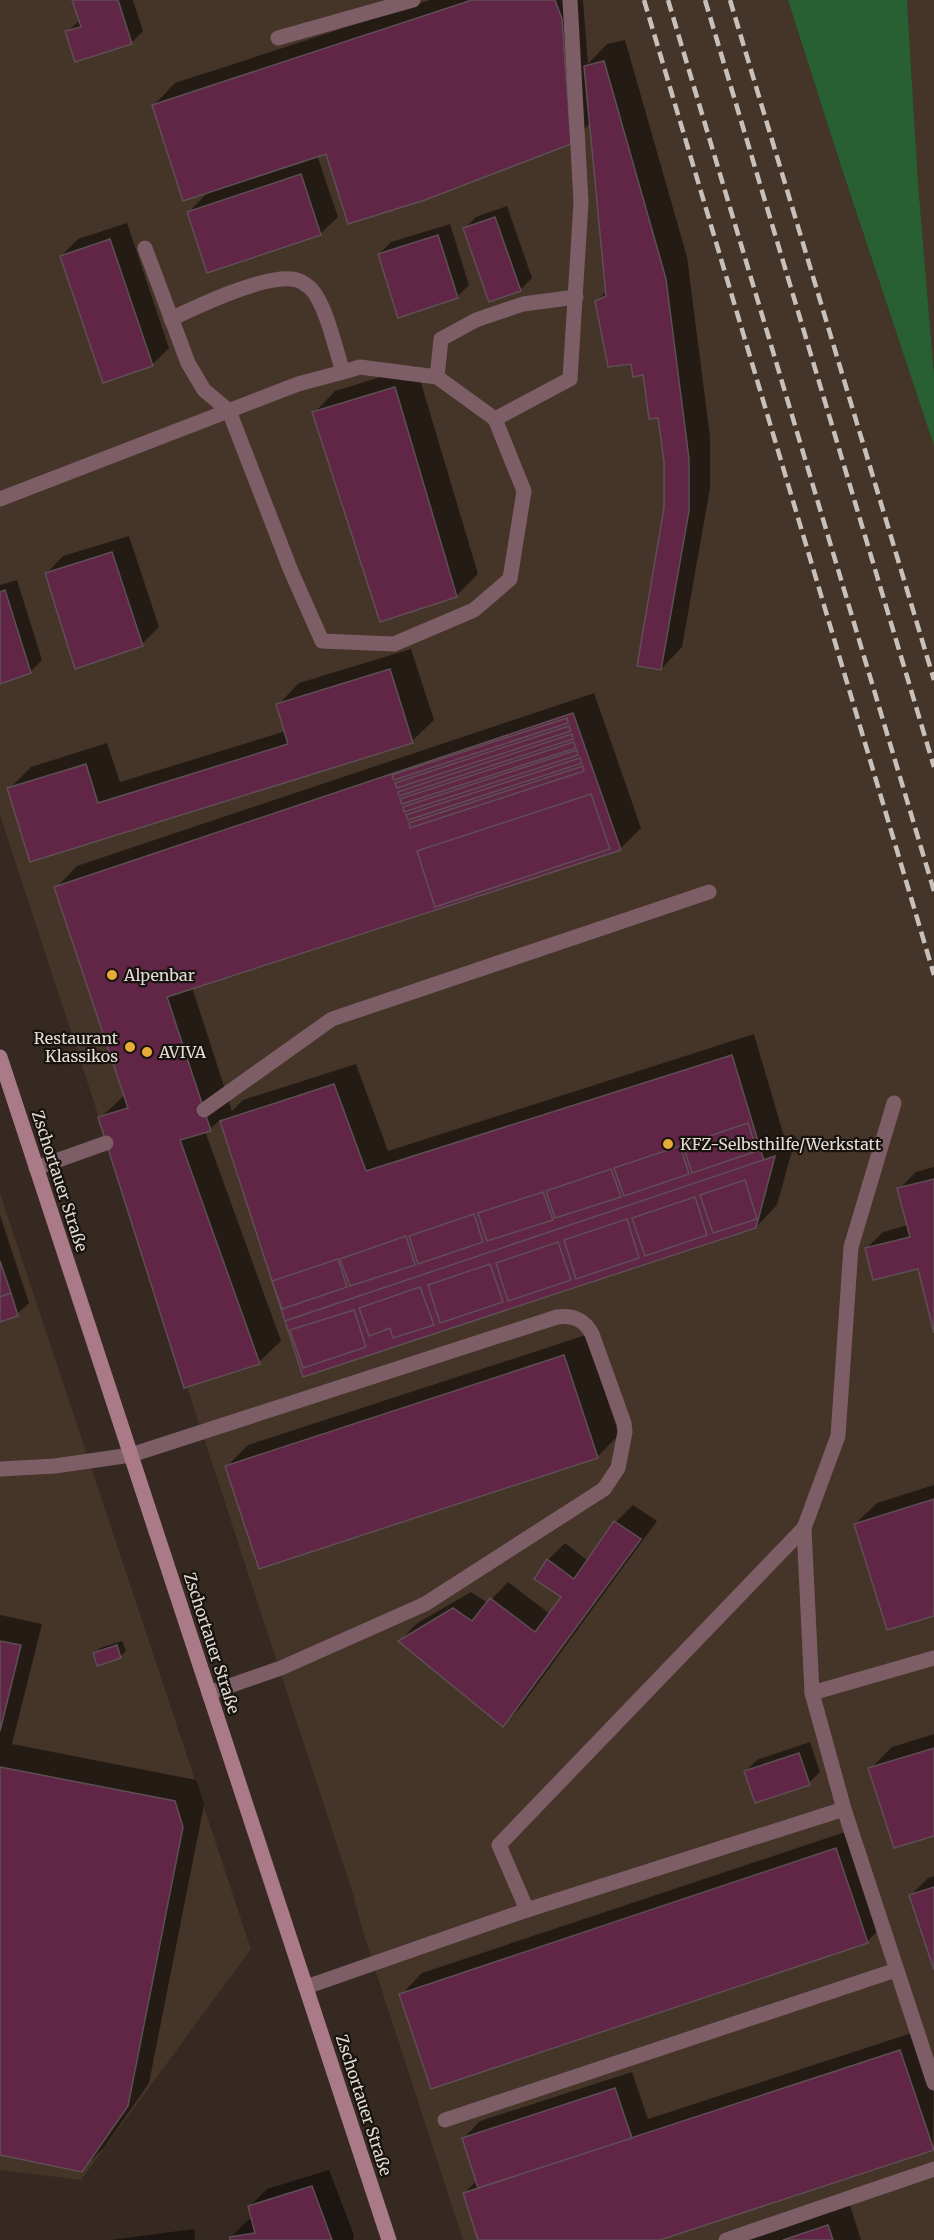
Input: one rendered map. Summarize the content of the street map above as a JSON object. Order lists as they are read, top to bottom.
{
  "streets": {
    "street": ["Zschortauer Straße"]
  },
  "places": [
    "Alpenbar",
    "Restaurant Klassikos",
    "AVIVA",
    "KFZ-Selbsthilfe/Werkstatt"
  ]
}
